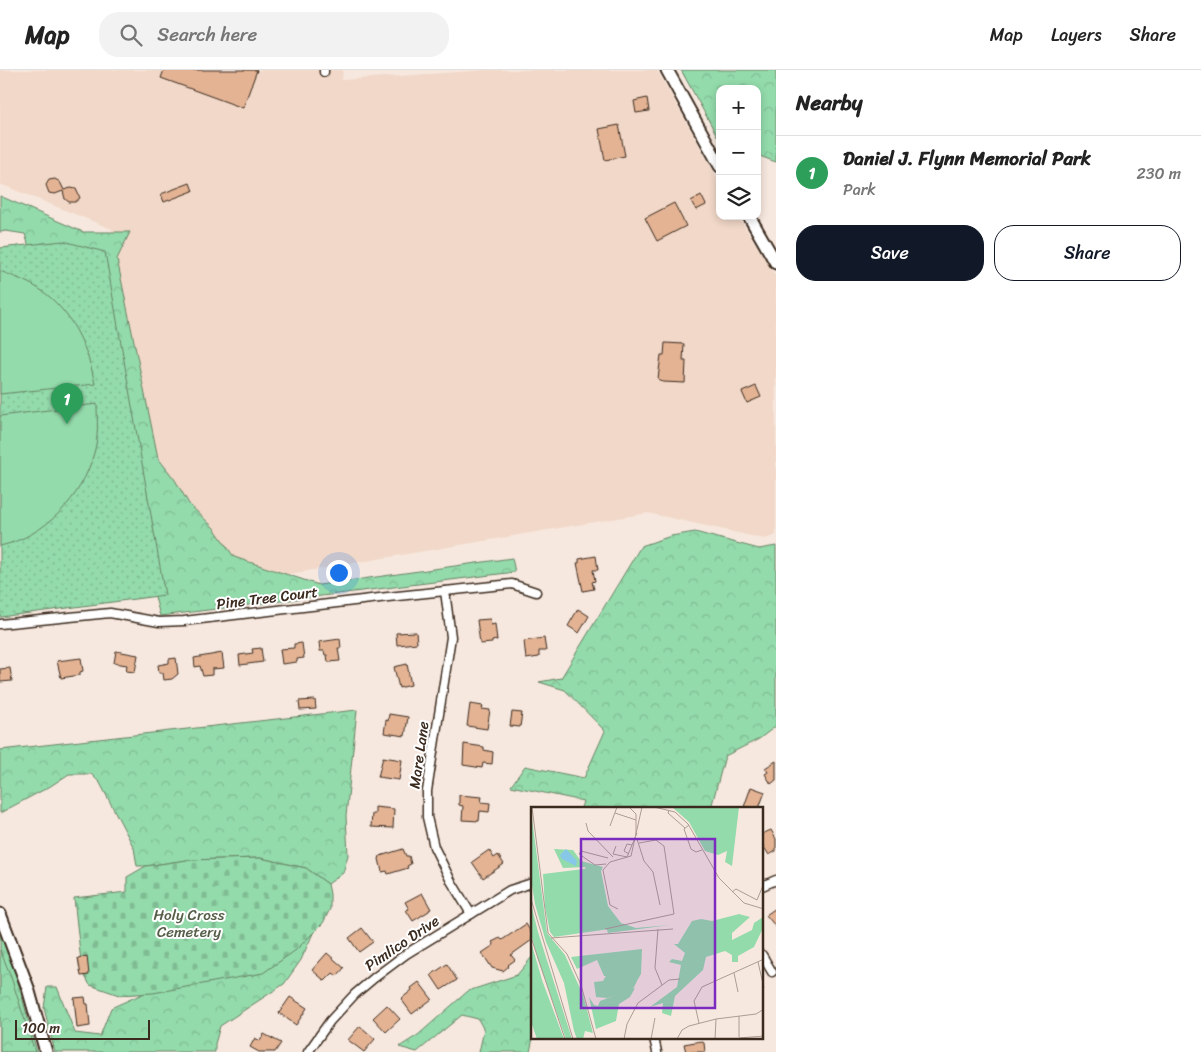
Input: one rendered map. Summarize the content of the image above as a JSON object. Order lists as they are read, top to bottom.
{
  "streets": {
    "street": ["Pine Tree Court", "Mare Lane", "Pimlico Drive"]
  },
  "crossings": [
    ["Pine Tree Court", "Mare Lane"],
    ["Mare Lane", "Pimlico Drive"]
  ],
  "parks": ["Holy Cross Cemetery"],
  "scale_bar": "100 m",
  "page": {
    "header": "Map",
    "search": "Search here",
    "nav": ["Map", "Layers", "Share"],
    "heading": "Nearby",
    "map_buttons": ["+", "−"],
    "list": [
      {
        "mark": "1",
        "name": "Daniel J. Flynn Memorial Park",
        "note": "Park",
        "value": "230 m"
      }
    ],
    "buttons": ["Save", "Share"],
    "pins": "1",
    "scale": "100 m"
  }
}
